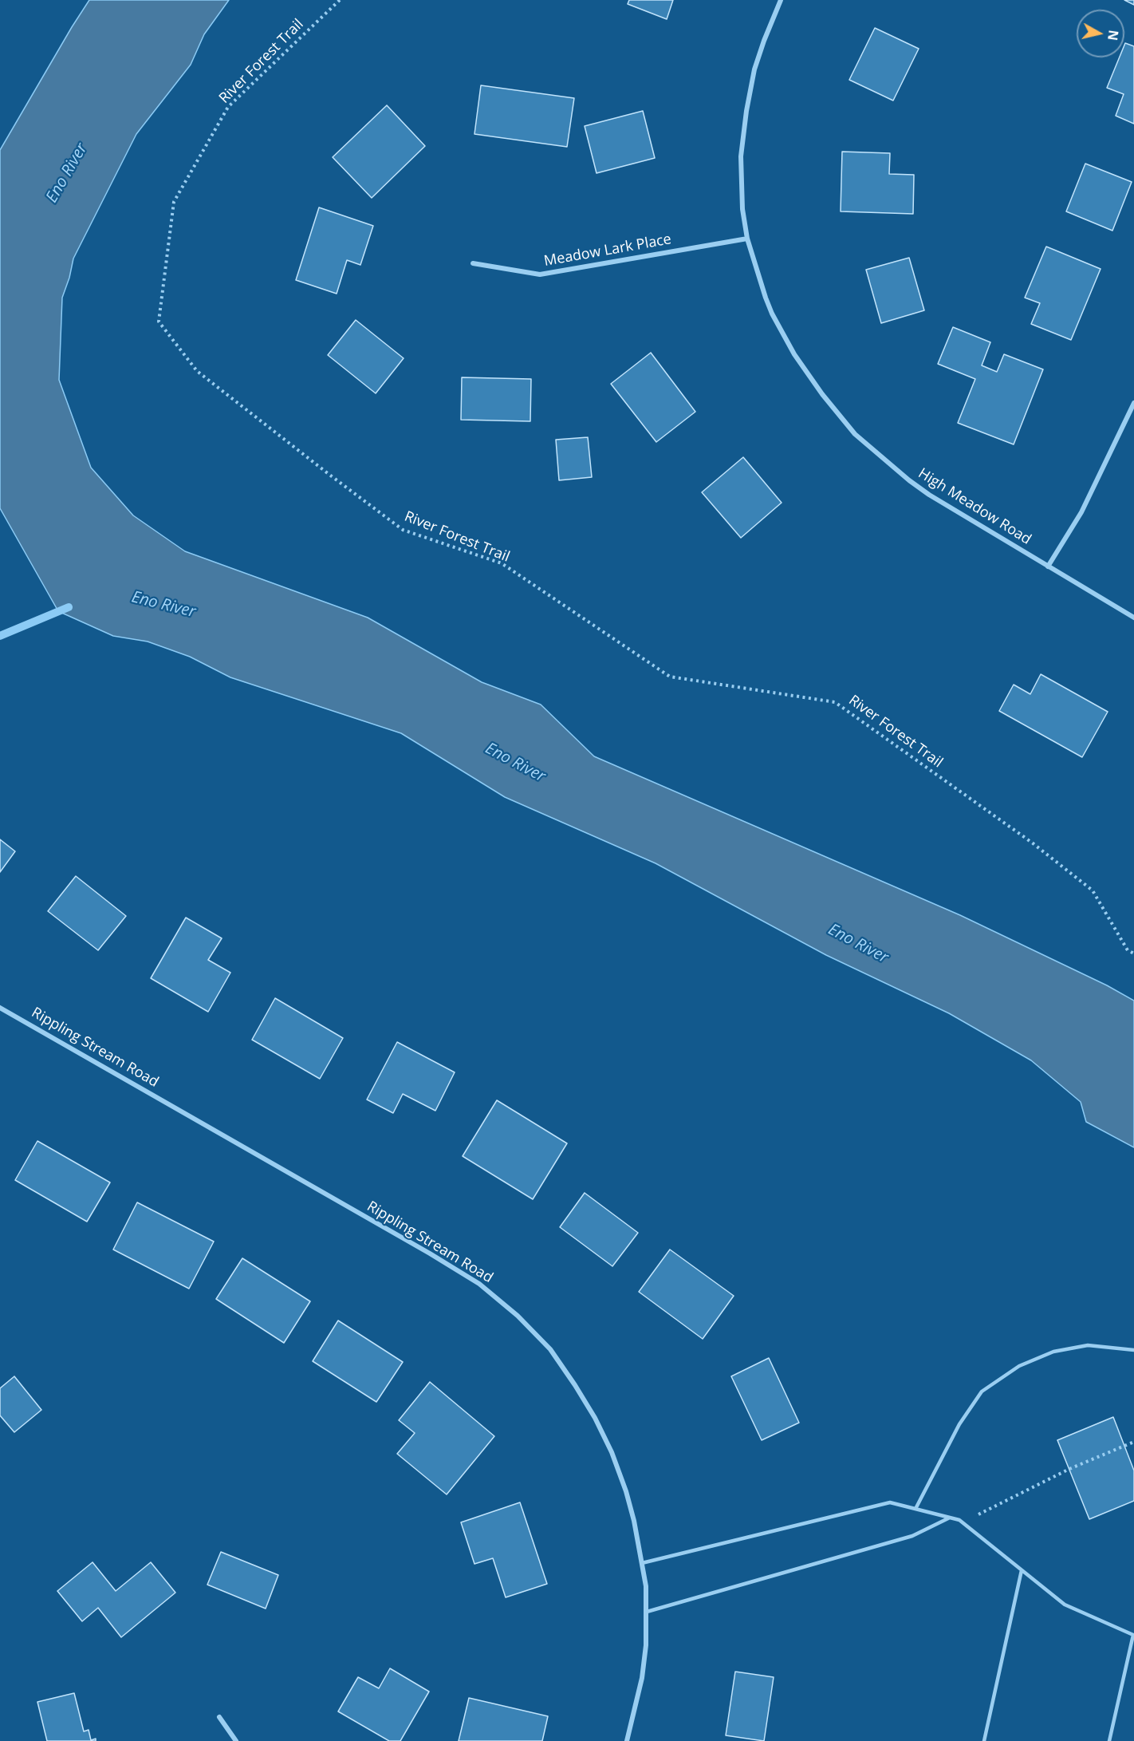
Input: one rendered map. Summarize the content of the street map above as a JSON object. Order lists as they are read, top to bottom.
{
  "streets": {
    "street": ["Meadow Lark Place", "High Meadow Road", "Rippling Stream Road"],
    "path": ["River Forest Trail"]
  },
  "crossings": [
    ["Meadow Lark Place", "High Meadow Road"]
  ],
  "water": ["Eno River"],
  "north": "right"
}
